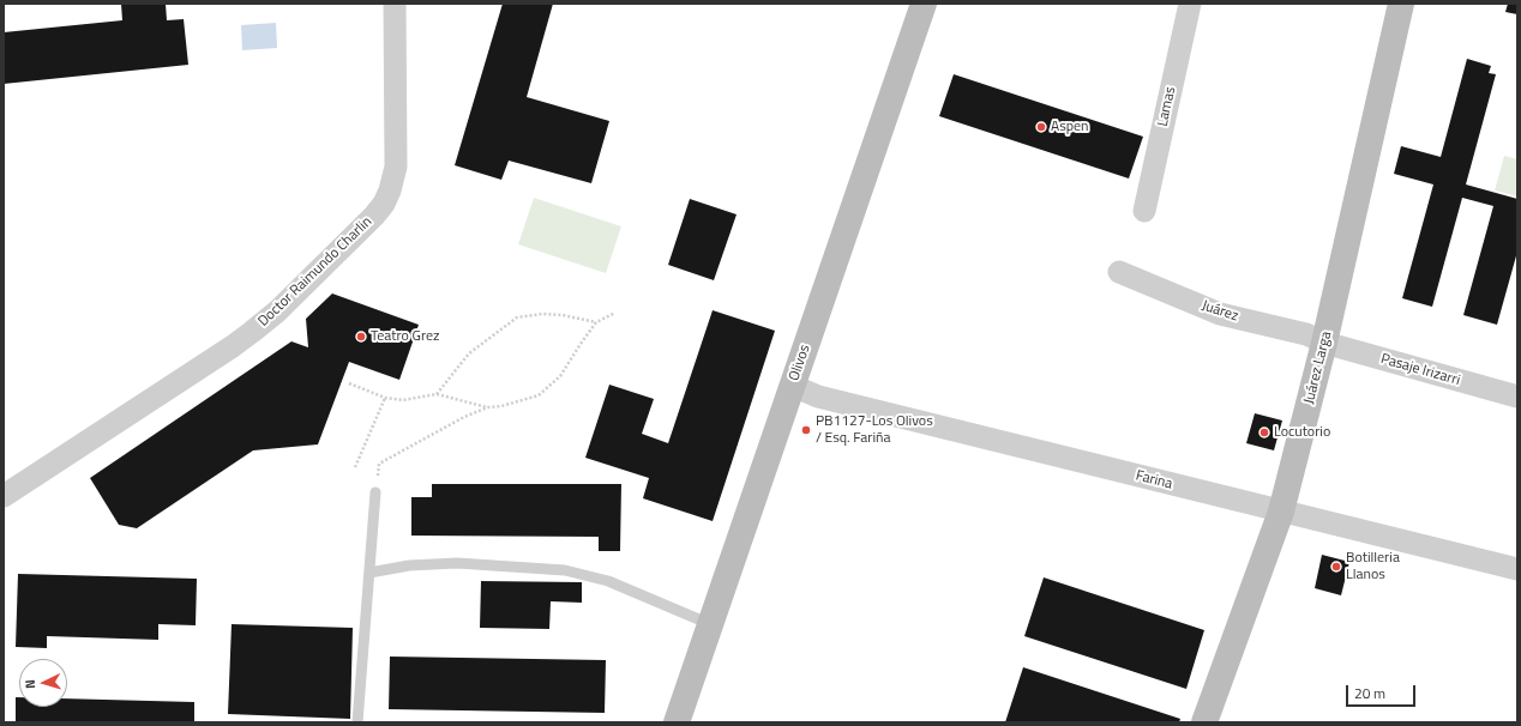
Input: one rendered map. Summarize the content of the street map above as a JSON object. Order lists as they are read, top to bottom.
{
  "streets": {
    "street": [
      "Lamas",
      "Doctor Raimundo Charlin",
      "Juárez",
      "Olivos",
      "Juárez Larga",
      "Pasaje Irizarri",
      "Farina"
    ]
  },
  "crossings": [
    ["Juárez", "Juárez Larga"],
    ["Juárez", "Pasaje Irizarri"],
    ["Olivos", "Farina"],
    ["Juárez Larga", "Pasaje Irizarri"],
    ["Juárez Larga", "Farina"]
  ],
  "places": [
    "Aspen",
    "Teatro Grez",
    "PB1127-Los Olivos / Esq. Fariña",
    "Locutorio",
    "Botilleria Llanos"
  ],
  "scale_bar": "20 m",
  "north": "left"
}
